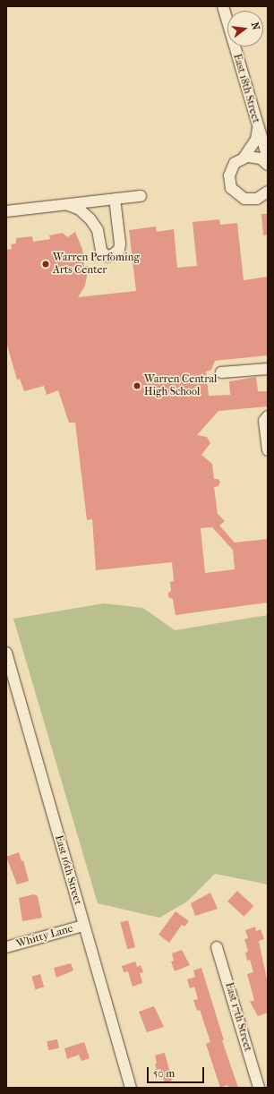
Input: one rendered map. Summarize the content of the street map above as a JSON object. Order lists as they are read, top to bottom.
{
  "streets": {
    "street": [
      "East 18th Street",
      "East 16th Street",
      "Whitty Lane",
      "East 17th Street"
    ]
  },
  "crossings": [
    ["East 16th Street", "Whitty Lane"]
  ],
  "places": ["Warren Perfoming Arts Center", "Warren Central High School"],
  "scale_bar": "50 m",
  "north": "right"
}
